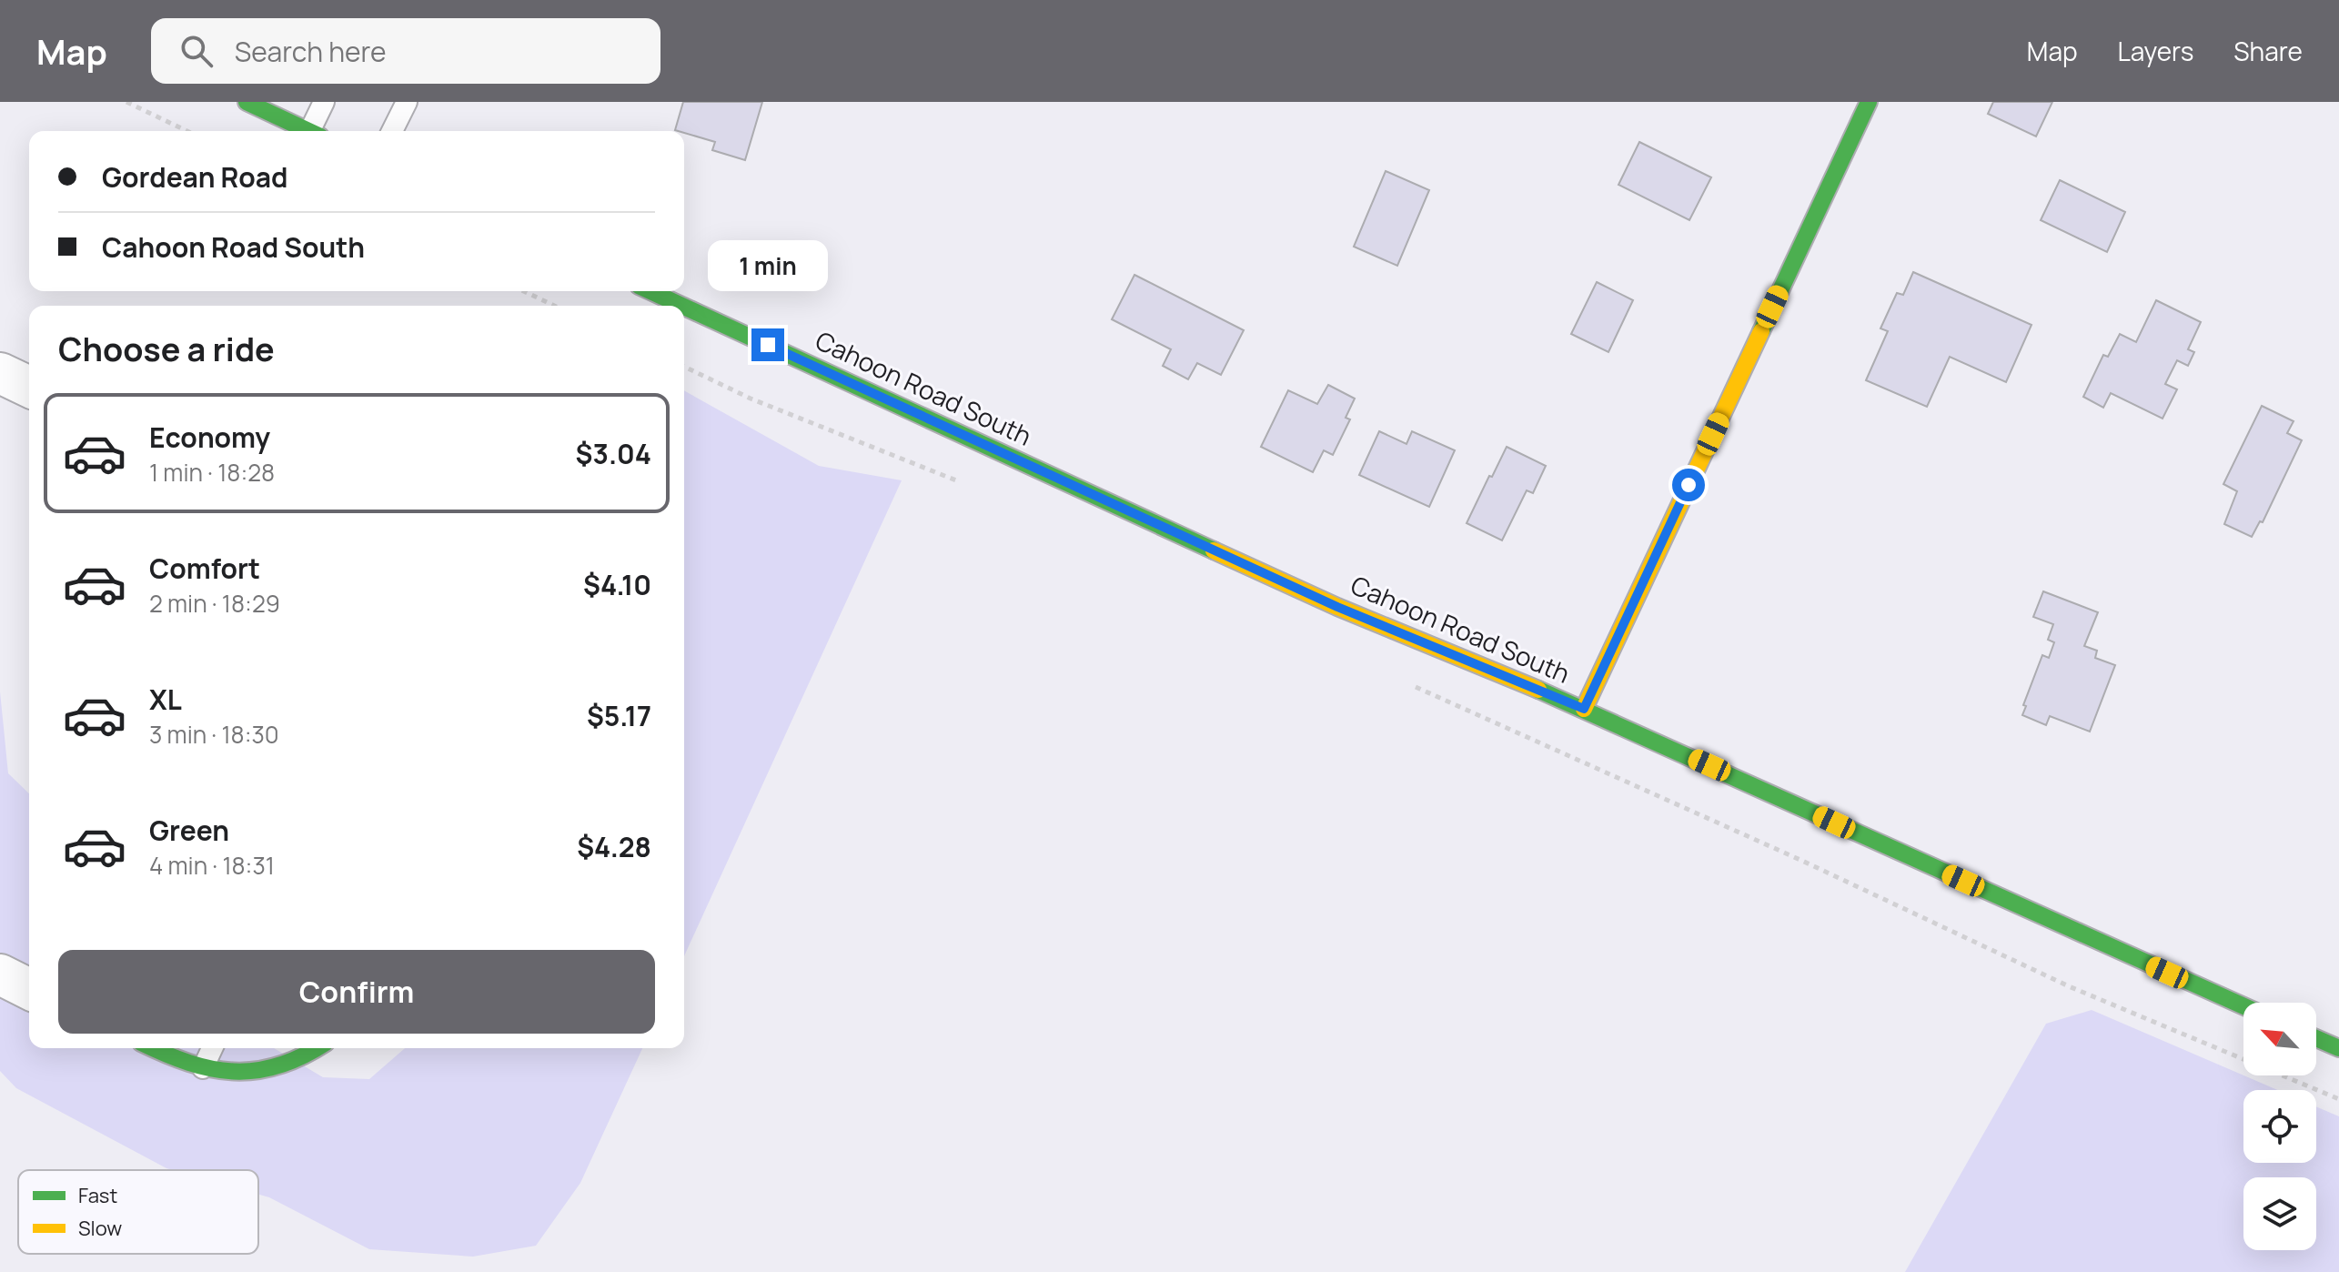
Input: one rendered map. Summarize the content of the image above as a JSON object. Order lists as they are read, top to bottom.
{
  "streets": {
    "main road": ["Cahoon Road South"]
  },
  "legend": ["Fast", "Slow"],
  "north": "top left",
  "page": {
    "header": "Map",
    "search": "Search here",
    "nav": ["Map", "Layers", "Share"],
    "banner": ["Gordean Road", "Cahoon Road South"],
    "bubble": "1 min",
    "heading": "Choose a ride",
    "list": [
      {
        "name": "Economy",
        "note": "1 min · 18:28",
        "value": "$3.04"
      },
      {
        "name": "Comfort",
        "note": "2 min · 18:29",
        "value": "$4.10"
      },
      {
        "name": "XL",
        "note": "3 min · 18:30",
        "value": "$5.17"
      },
      {
        "name": "Green",
        "note": "4 min · 18:31",
        "value": "$4.28"
      }
    ],
    "buttons": "Confirm"
  }
}
